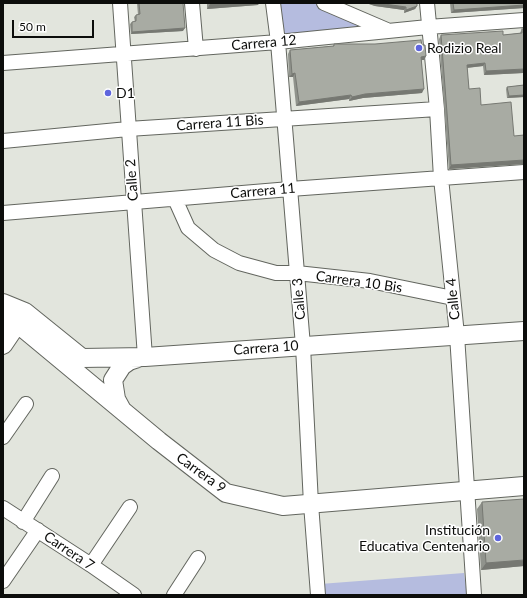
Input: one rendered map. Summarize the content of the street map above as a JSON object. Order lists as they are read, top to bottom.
{
  "streets": {
    "main road": ["Carrera 10", "Carrera 9"],
    "street": [
      "Carrera 12",
      "Carrera 11 Bis",
      "Calle 2",
      "Carrera 11",
      "Carrera 10 Bis",
      "Calle 3",
      "Calle 4",
      "Carrera 7"
    ]
  },
  "crossings": [
    ["Carrera 12", "Calle 2"],
    ["Carrera 12", "Calle 3"],
    ["Carrera 12", "Calle 4"],
    ["Carrera 11 Bis", "Calle 2"],
    ["Carrera 11 Bis", "Calle 3"],
    ["Carrera 11 Bis", "Calle 4"],
    ["Calle 2", "Carrera 11"],
    ["Calle 2", "Carrera 10"],
    ["Carrera 11", "Carrera 10 Bis"],
    ["Carrera 11", "Calle 3"],
    ["Carrera 11", "Calle 4"],
    ["Carrera 10 Bis", "Calle 3"],
    ["Carrera 10 Bis", "Calle 4"],
    ["Calle 3", "Carrera 10"],
    ["Calle 3", "Carrera 9"],
    ["Calle 4", "Carrera 10"],
    ["Calle 4", "Carrera 9"],
    ["Carrera 10", "Carrera 9"]
  ],
  "places": ["Rodizio Real", "D1", "Institución Educativa Centenario"],
  "scale_bar": "50 m"
}
